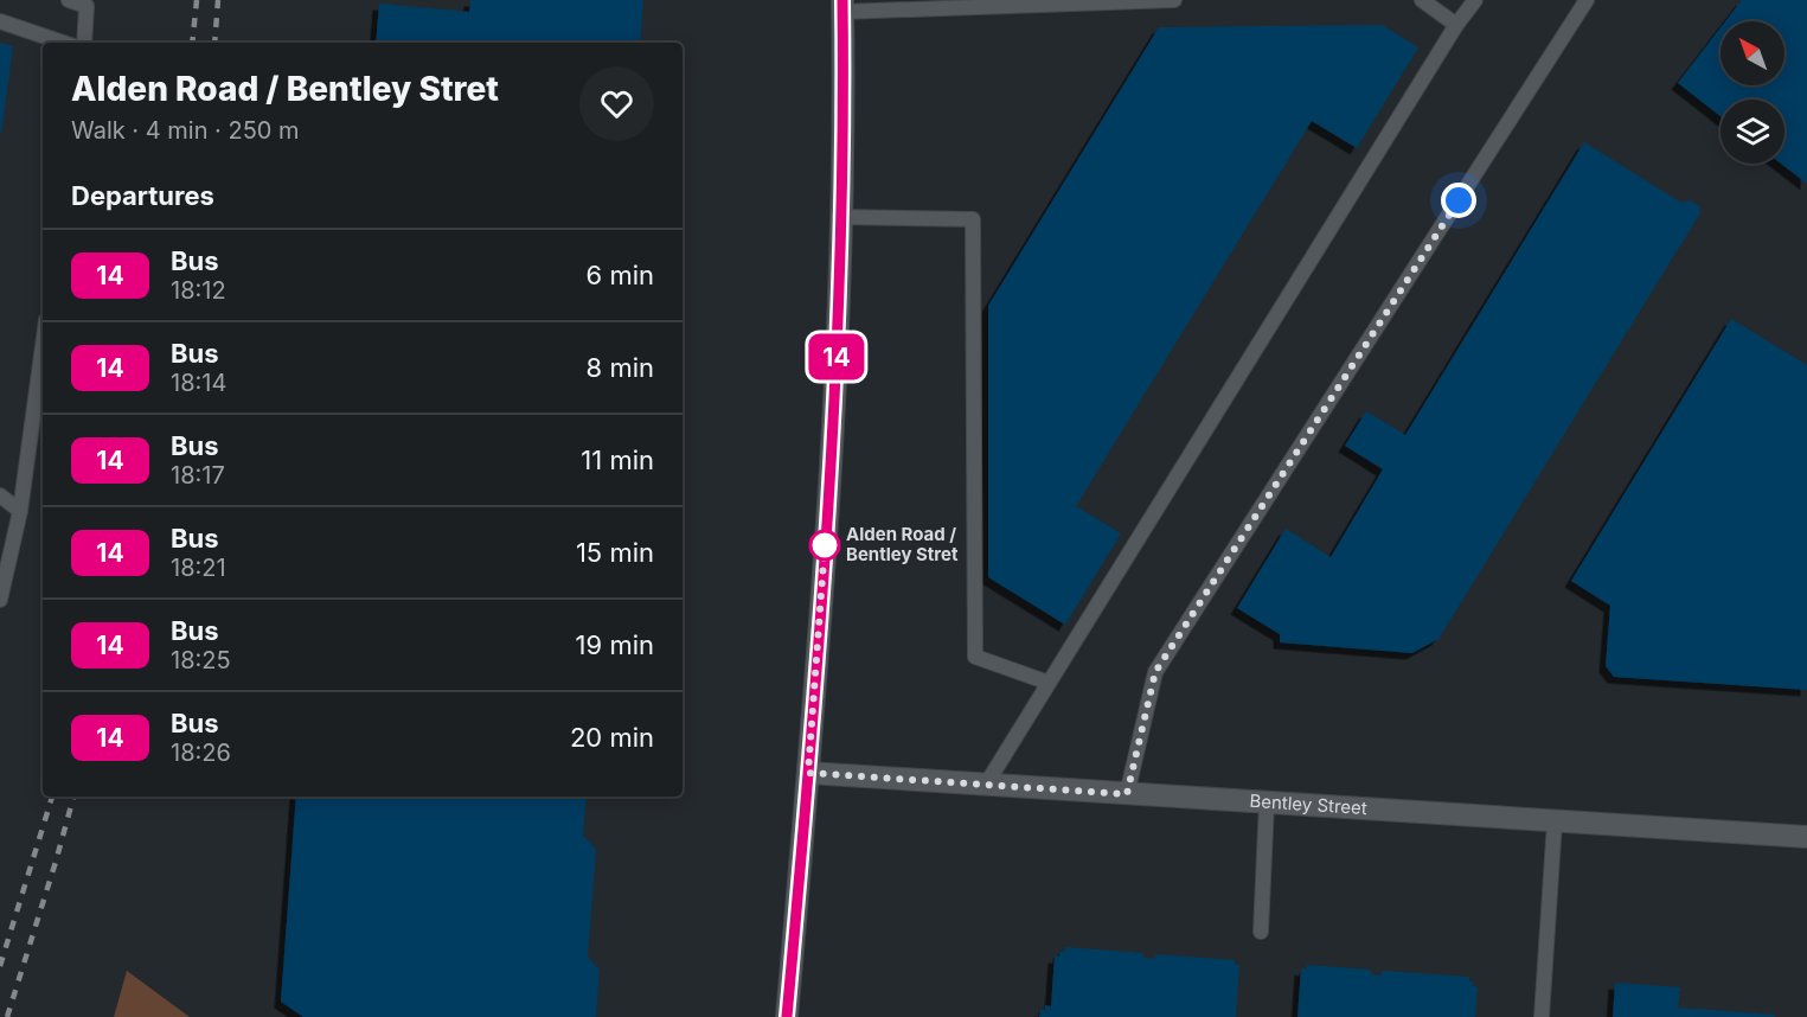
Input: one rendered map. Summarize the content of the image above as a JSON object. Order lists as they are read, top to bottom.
{
  "streets": {
    "street": ["Bentley Street"]
  },
  "places": ["Alden Road / Bentley Stret"],
  "lines": ["bus line 14"],
  "north": "top left",
  "page": {
    "on_map": "14",
    "heading": [
      ["Alden Road / Bentley Stret", "Walk · 4 min · 250 m"],
      "Departures"
    ],
    "list": [
      {
        "mark": "14",
        "name": "Bus",
        "note": "18:12",
        "value": "6 min"
      },
      {
        "mark": "14",
        "name": "Bus",
        "note": "18:14",
        "value": "8 min"
      },
      {
        "mark": "14",
        "name": "Bus",
        "note": "18:17",
        "value": "11 min"
      },
      {
        "mark": "14",
        "name": "Bus",
        "note": "18:21",
        "value": "15 min"
      },
      {
        "mark": "14",
        "name": "Bus",
        "note": "18:25",
        "value": "19 min"
      },
      {
        "mark": "14",
        "name": "Bus",
        "note": "18:26",
        "value": "20 min"
      }
    ]
  }
}
